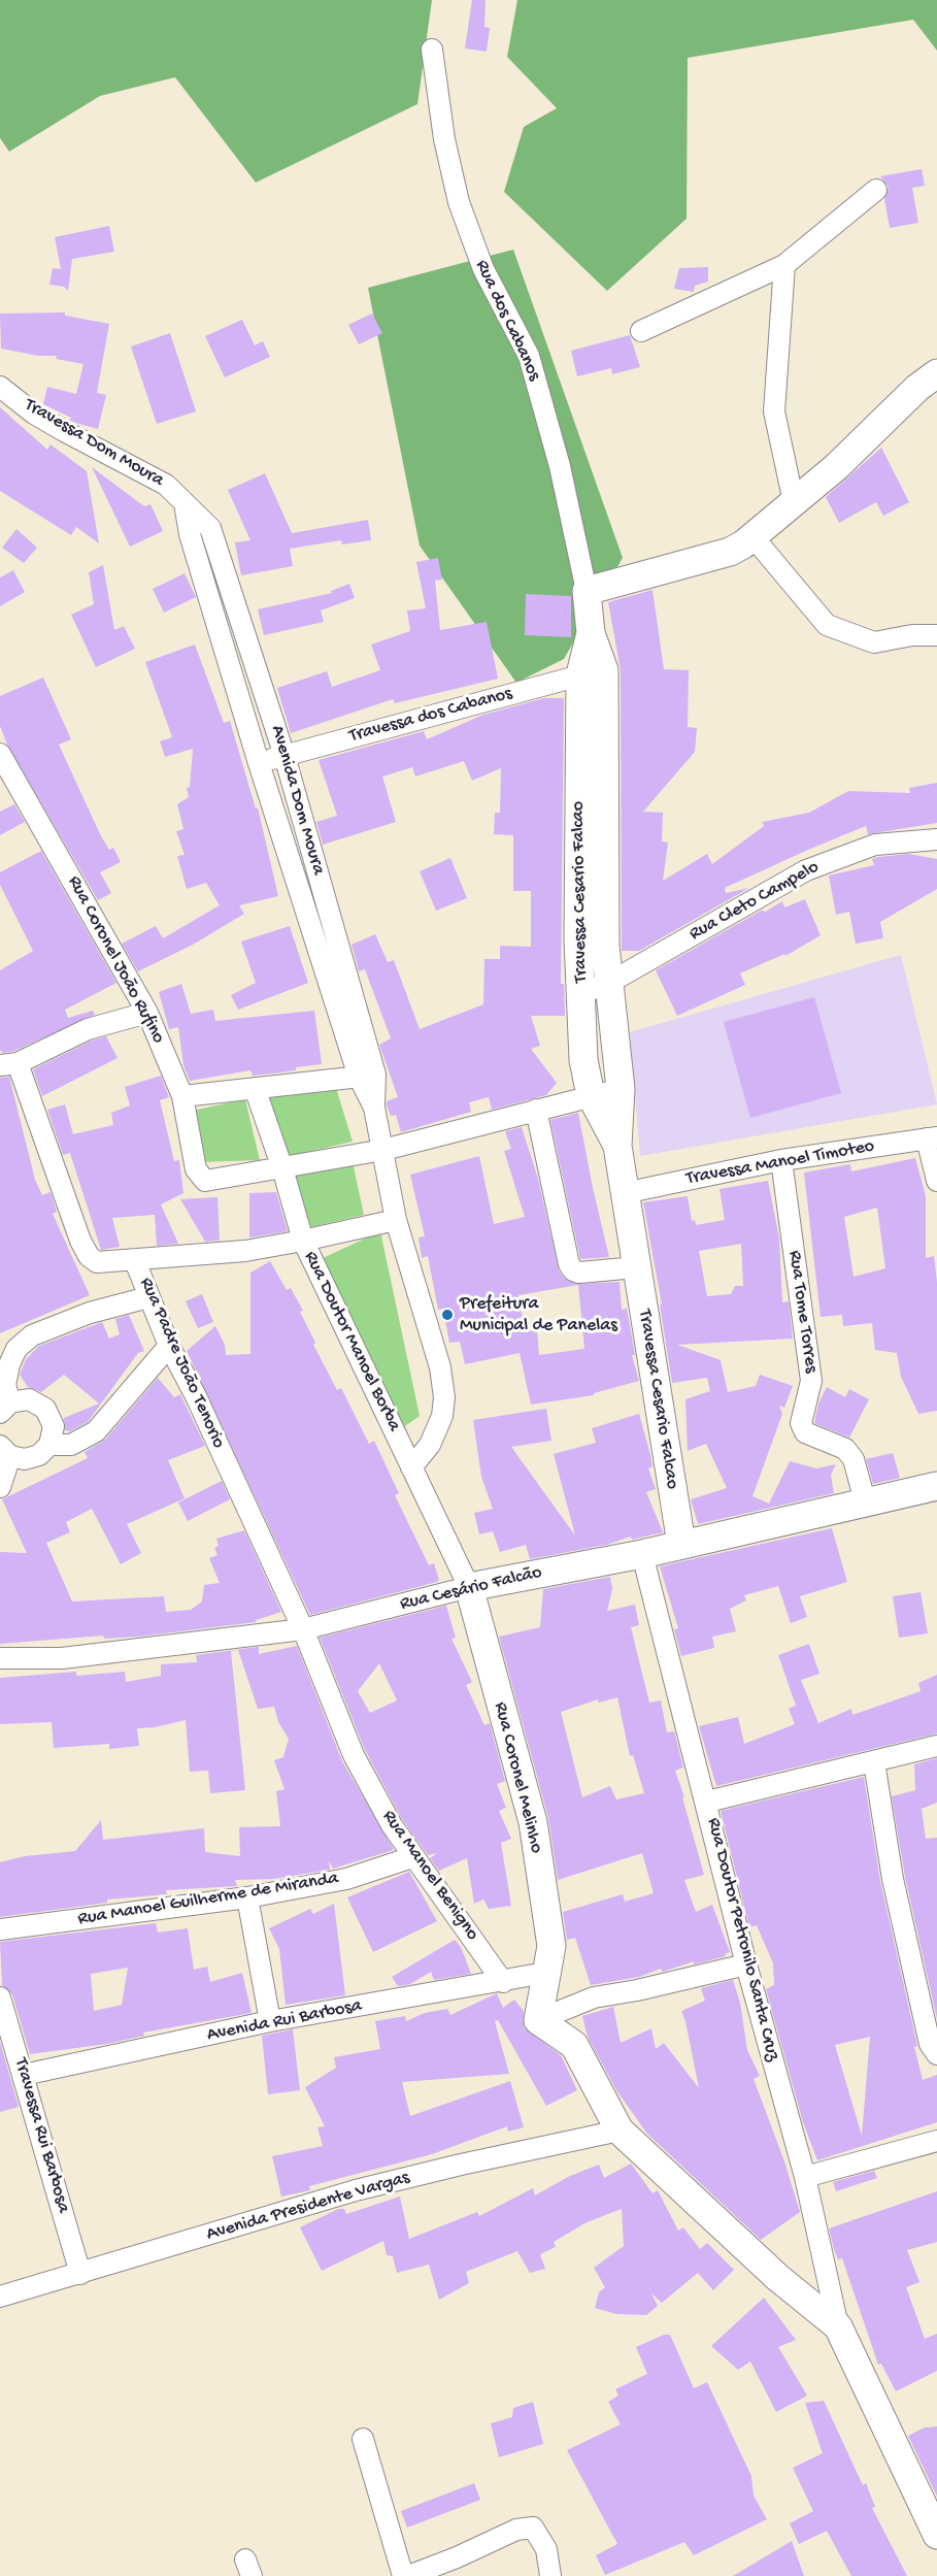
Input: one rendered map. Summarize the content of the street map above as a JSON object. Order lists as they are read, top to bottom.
{
  "streets": {
    "main road": ["Travessa Cesario Falcao", "Rua Cesário Falcão", "Rua Coronel Melinho"],
    "street": [
      "Rua dos Cabanos",
      "Travessa Dom Moura",
      "Travessa dos Cabanos",
      "Avenida Dom Moura",
      "Rua Cleto Campelo",
      "Rua Coronel João Rufino",
      "Travessa Manoel Timoteo",
      "Rua Tome Torres",
      "Rua Doutor Manoel Borba",
      "Rua Padre João Tenorio",
      "Rua Manoel Benigno",
      "Rua Manoel Guilherme de Miranda",
      "Rua Doutor Petronilo Santa Cruz",
      "Avenida Rui Barbosa",
      "Travessa Rui Barbosa",
      "Avenida Presidente Vargas"
    ]
  },
  "crossings": [
    ["Rua dos Cabanos", "Travessa Cesario Falcao"],
    ["Travessa Dom Moura", "Avenida Dom Moura"],
    ["Travessa dos Cabanos", "Avenida Dom Moura"],
    ["Travessa dos Cabanos", "Travessa Cesario Falcao"],
    ["Travessa Cesario Falcao", "Rua Cleto Campelo"],
    ["Travessa Cesario Falcao", "Rua Coronel João Rufino"],
    ["Travessa Cesario Falcao", "Travessa Manoel Timoteo"],
    ["Travessa Cesario Falcao", "Rua Cesário Falcão"],
    ["Rua Coronel João Rufino", "Rua Doutor Manoel Borba"],
    ["Travessa Manoel Timoteo", "Rua Tome Torres"],
    ["Rua Tome Torres", "Rua Cesário Falcão"],
    ["Rua Doutor Manoel Borba", "Rua Cesário Falcão"],
    ["Rua Doutor Manoel Borba", "Rua Coronel Melinho"],
    ["Rua Padre João Tenorio", "Rua Cesário Falcão"],
    ["Rua Padre João Tenorio", "Rua Manoel Benigno"],
    ["Rua Cesário Falcão", "Rua Coronel Melinho"],
    ["Rua Cesário Falcão", "Rua Manoel Benigno"],
    ["Rua Cesário Falcão", "Rua Doutor Petronilo Santa Cruz"],
    ["Rua Coronel Melinho", "Avenida Rui Barbosa"],
    ["Rua Manoel Benigno", "Rua Manoel Guilherme de Miranda"],
    ["Rua Manoel Benigno", "Avenida Rui Barbosa"],
    ["Avenida Rui Barbosa", "Travessa Rui Barbosa"],
    ["Travessa Rui Barbosa", "Avenida Presidente Vargas"]
  ],
  "places": ["Prefeitura Municipal de Panelas"]
}
